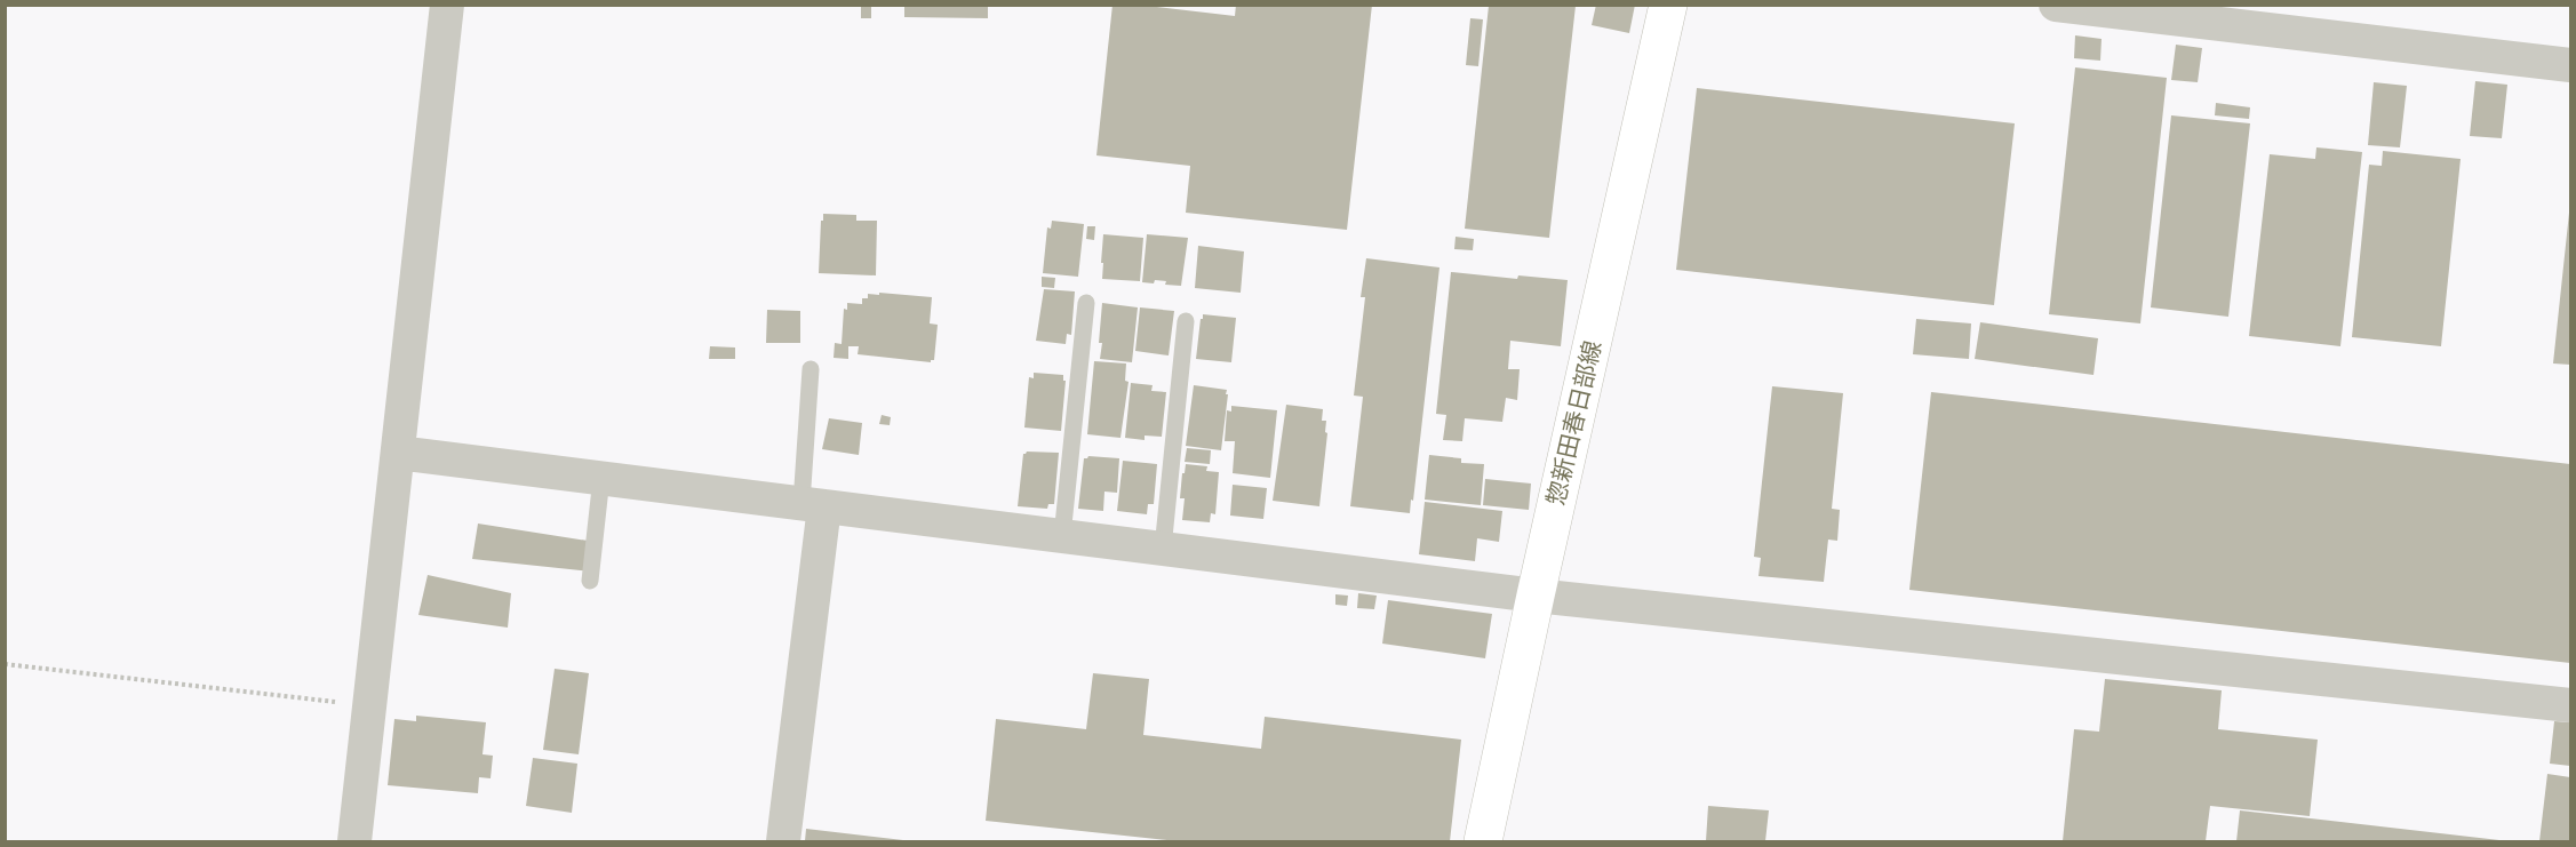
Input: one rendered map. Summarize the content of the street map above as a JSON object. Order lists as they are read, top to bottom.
{
  "streets": {
    "main road": ["惣新田春日部線"]
  }
}
